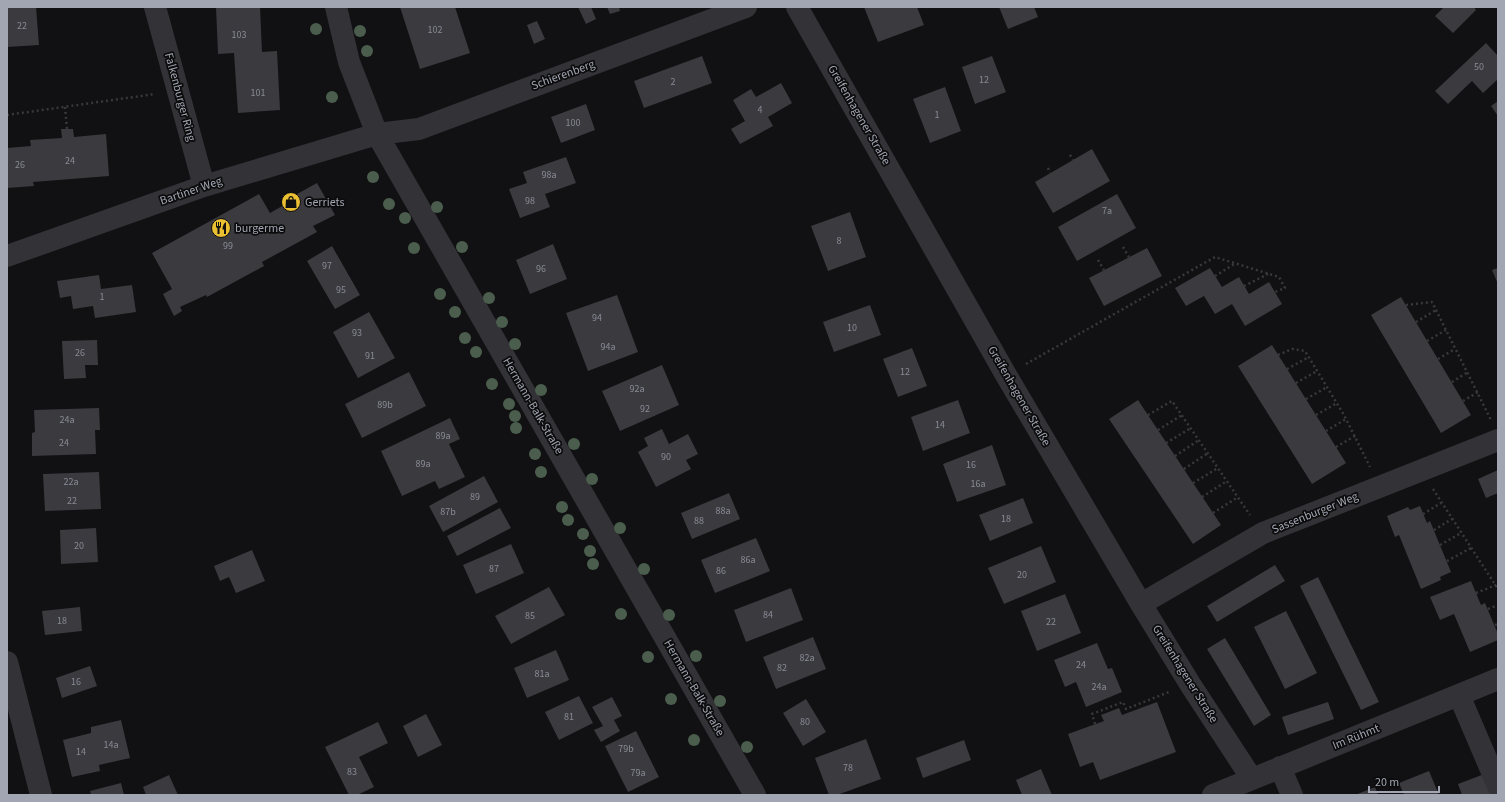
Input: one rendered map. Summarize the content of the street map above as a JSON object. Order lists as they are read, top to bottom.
{
  "streets": {
    "street": [
      "Schierenberg",
      "Falkenburger Ring",
      "Greifenhagener Straße",
      "Bartiner Weg",
      "Hermann-Balk-Straße",
      "Sassenburger Weg",
      "Im Rühmt"
    ]
  },
  "crossings": [
    ["Schierenberg", "Bartiner Weg"],
    ["Schierenberg", "Hermann-Balk-Straße"],
    ["Falkenburger Ring", "Bartiner Weg"],
    ["Greifenhagener Straße", "Sassenburger Weg"],
    ["Greifenhagener Straße", "Im Rühmt"],
    ["Bartiner Weg", "Hermann-Balk-Straße"]
  ],
  "places": {
    "shop": ["Gerriets"],
    "restaurant": ["burgerme"]
  },
  "house_numbers": [
    "22",
    "102",
    "103",
    "50",
    "12",
    "2",
    "101",
    "4",
    "1",
    "100",
    "24",
    "26",
    "98a",
    "98",
    "7a",
    "8",
    "99",
    "97",
    "96",
    "95",
    "1",
    "94",
    "10",
    "93",
    "94a",
    "26",
    "91",
    "12",
    "92a",
    "89b",
    "92",
    "24a",
    "14",
    "89a",
    "24",
    "90",
    "89a",
    "16",
    "22a",
    "16a",
    "89",
    "22",
    "88a",
    "87b",
    "18",
    "88",
    "20",
    "86a",
    "87",
    "86",
    "20",
    "84",
    "85",
    "18",
    "22",
    "82a",
    "24",
    "82",
    "81a",
    "16",
    "24a",
    "81",
    "80",
    "14a",
    "79b",
    "14",
    "78",
    "83",
    "79a"
  ],
  "scale_bar": "20 m"
}
